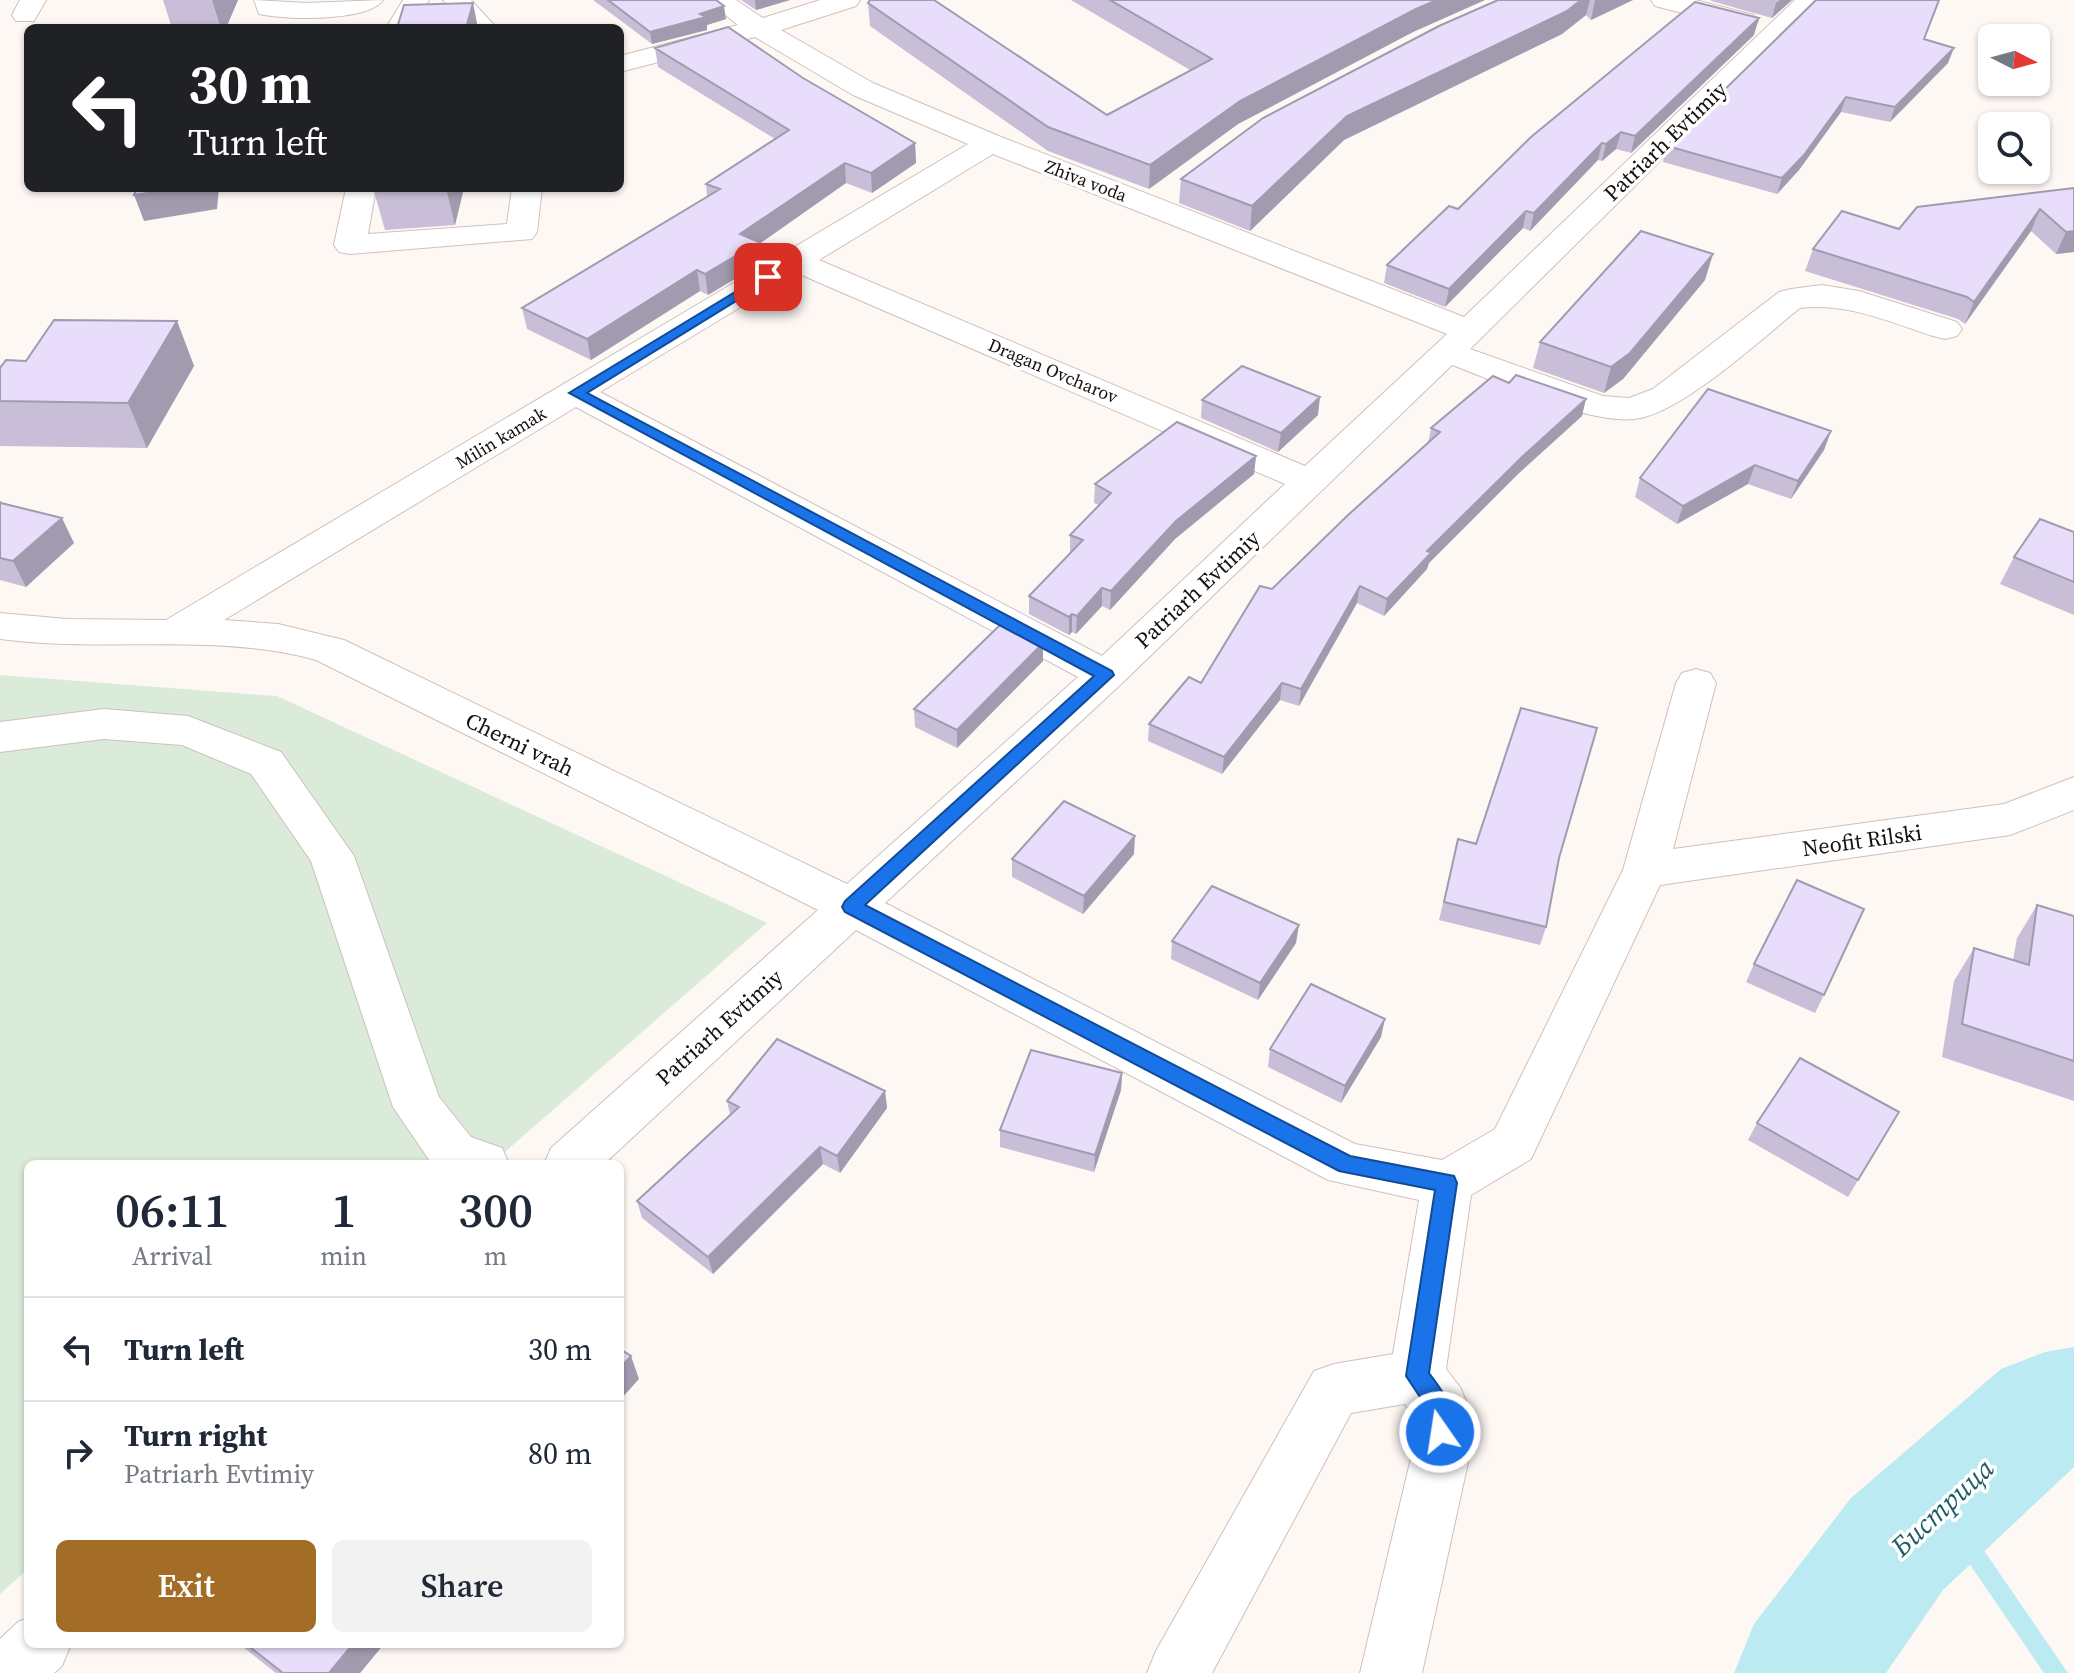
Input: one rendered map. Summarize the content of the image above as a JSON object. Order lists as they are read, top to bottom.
{
  "streets": {
    "street": [
      "Patriarh Evtimiy",
      "Zhiva voda",
      "Dragan Ovcharov",
      "Milin kamak",
      "Cherni vrah",
      "Neofit Rilski"
    ]
  },
  "crossings": [
    ["Patriarh Evtimiy", "Zhiva voda"],
    ["Patriarh Evtimiy", "Dragan Ovcharov"],
    ["Patriarh Evtimiy", "Cherni vrah"],
    ["Zhiva voda", "Milin kamak"],
    ["Dragan Ovcharov", "Milin kamak"],
    ["Milin kamak", "Cherni vrah"]
  ],
  "water": ["Бистрица"],
  "north": "right",
  "page": {
    "turn": ["30 m", "Turn left"],
    "eta": [
      "06:11",
      "Arrival",
      "1",
      "min",
      "300",
      "m"
    ],
    "list": [
      {
        "name": "Turn left",
        "value": "30 m"
      },
      {
        "name": "Turn right",
        "note": "Patriarh Evtimiy",
        "value": "80 m"
      }
    ],
    "buttons": ["Exit", "Share"]
  }
}
